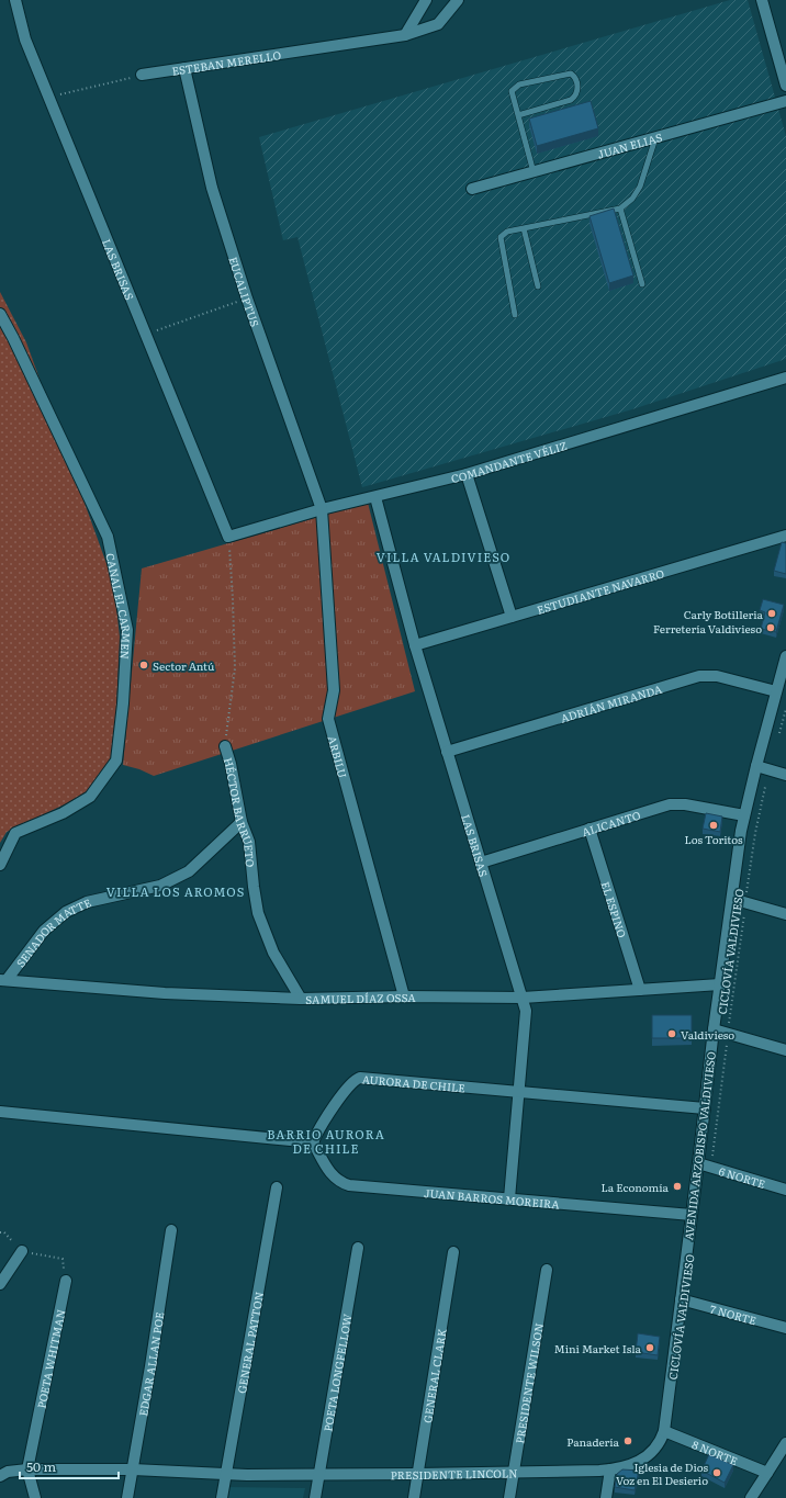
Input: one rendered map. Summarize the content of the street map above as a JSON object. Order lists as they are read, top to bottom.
{
  "streets": {
    "street": [
      "ESTEBAN MERELLO",
      "JUAN ELIAS",
      "LAS BRISAS",
      "EUCALIPTUS",
      "COMANDANTE VÉLIZ",
      "ESTUDIANTE NAVARRO",
      "CANAL EL CARMEN",
      "ADRIÁN MIRANDA",
      "ARBILU",
      "HÉCTOR BARRUETO",
      "ALICANTO",
      "EL ESPINO",
      "SENADOR MATTE",
      "SAMUEL DÍAZ OSSA",
      "AURORA DE CHILE",
      "AVENIDA ARZOBISPO VALDIVIESO",
      "6 NORTE",
      "JUAN BARROS MOREIRA",
      "7 NORTE",
      "GENERAL PATTON",
      "POETA WHITMAN",
      "EDGAR ALLAN POE",
      "POETA LONGFELLOW",
      "GENERAL CLARK",
      "PRESIDENTE WILSON",
      "8 NORTE",
      "PRESIDENTE LINCOLN"
    ],
    "path": ["CICLOVÍA VALDIVIESO"]
  },
  "crossings": [
    ["ESTEBAN MERELLO", "EUCALIPTUS"],
    ["LAS BRISAS", "COMANDANTE VÉLIZ"],
    ["LAS BRISAS", "ESTUDIANTE NAVARRO"],
    ["LAS BRISAS", "ADRIÁN MIRANDA"],
    ["LAS BRISAS", "HÉCTOR BARRUETO"],
    ["LAS BRISAS", "ALICANTO"],
    ["LAS BRISAS", "SAMUEL DÍAZ OSSA"],
    ["LAS BRISAS", "AURORA DE CHILE"],
    ["LAS BRISAS", "JUAN BARROS MOREIRA"],
    ["EUCALIPTUS", "COMANDANTE VÉLIZ"],
    ["EUCALIPTUS", "ARBILU"],
    ["COMANDANTE VÉLIZ", "ARBILU"],
    ["COMANDANTE VÉLIZ", "HÉCTOR BARRUETO"],
    ["ADRIÁN MIRANDA", "AVENIDA ARZOBISPO VALDIVIESO"],
    ["ARBILU", "SAMUEL DÍAZ OSSA"],
    ["HÉCTOR BARRUETO", "SENADOR MATTE"],
    ["HÉCTOR BARRUETO", "SAMUEL DÍAZ OSSA"],
    ["ALICANTO", "EL ESPINO"],
    ["ALICANTO", "AVENIDA ARZOBISPO VALDIVIESO"],
    ["EL ESPINO", "SAMUEL DÍAZ OSSA"],
    ["SENADOR MATTE", "SAMUEL DÍAZ OSSA"],
    ["CICLOVÍA VALDIVIESO", "6 NORTE"],
    ["SAMUEL DÍAZ OSSA", "AVENIDA ARZOBISPO VALDIVIESO"],
    ["AURORA DE CHILE", "AVENIDA ARZOBISPO VALDIVIESO"],
    ["AURORA DE CHILE", "JUAN BARROS MOREIRA"],
    ["AVENIDA ARZOBISPO VALDIVIESO", "6 NORTE"],
    ["AVENIDA ARZOBISPO VALDIVIESO", "JUAN BARROS MOREIRA"],
    ["AVENIDA ARZOBISPO VALDIVIESO", "7 NORTE"],
    ["AVENIDA ARZOBISPO VALDIVIESO", "8 NORTE"],
    ["AVENIDA ARZOBISPO VALDIVIESO", "PRESIDENTE LINCOLN"],
    ["GENERAL PATTON", "PRESIDENTE LINCOLN"],
    ["POETA WHITMAN", "PRESIDENTE LINCOLN"],
    ["EDGAR ALLAN POE", "PRESIDENTE LINCOLN"],
    ["POETA LONGFELLOW", "PRESIDENTE LINCOLN"],
    ["GENERAL CLARK", "PRESIDENTE LINCOLN"],
    ["PRESIDENTE WILSON", "PRESIDENTE LINCOLN"],
    ["8 NORTE", "PRESIDENTE LINCOLN"]
  ],
  "districts": ["VILLA VALDIVIESO", "VILLA LOS AROMOS", "BARRIO AURORA DE CHILE"],
  "places": [
    "Carly Botilleria",
    "Ferretería Valdivieso",
    "Sector Antú",
    "Los Toritos",
    "Valdivieso",
    "La Economía",
    "Mini Market Isla",
    "Panadería",
    "Iglesia de Dios Voz en El Desierio"
  ],
  "scale_bar": "50 m"
}
